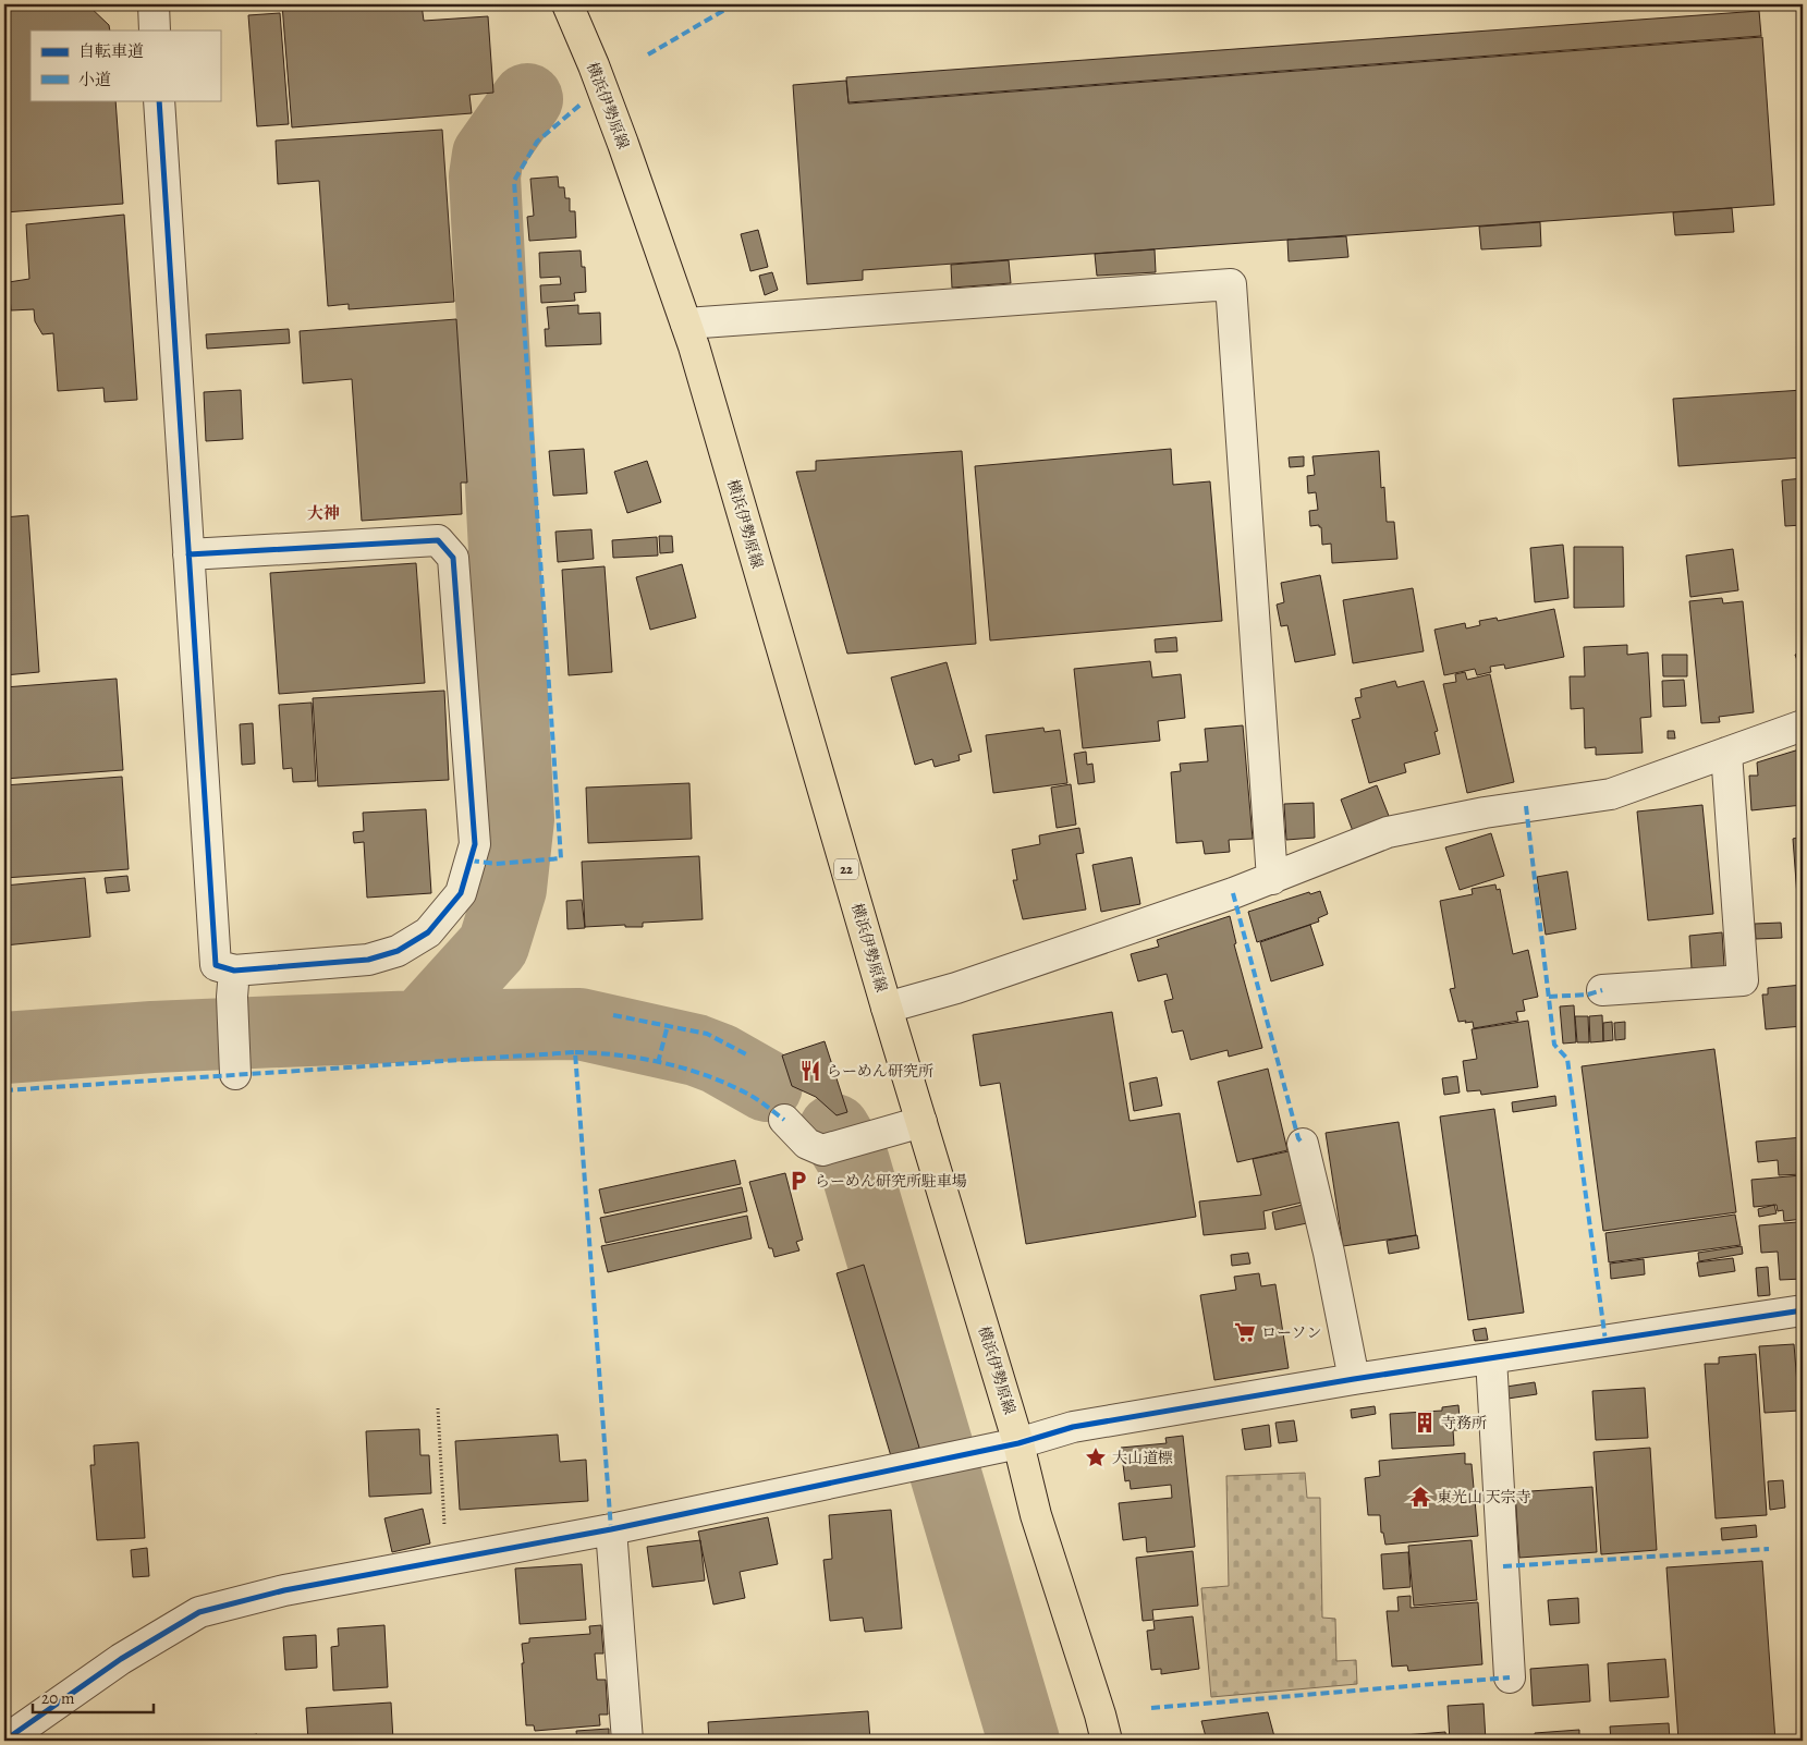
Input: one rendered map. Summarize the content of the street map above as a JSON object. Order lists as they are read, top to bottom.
{
  "streets": {
    "main road": ["横浜伊勢原線", "22"]
  },
  "districts": ["大神"],
  "places": {
    "restaurant": ["らーめん研究所"],
    "parking": ["らーめん研究所駐車場"],
    "supermarket": ["ローソン"],
    "building": ["寺務所"],
    "place": ["大山道標"],
    "temple": ["東光山 天宗寺"]
  },
  "legend": ["自転車道", "小道"],
  "scale_bar": "20 m"
}
